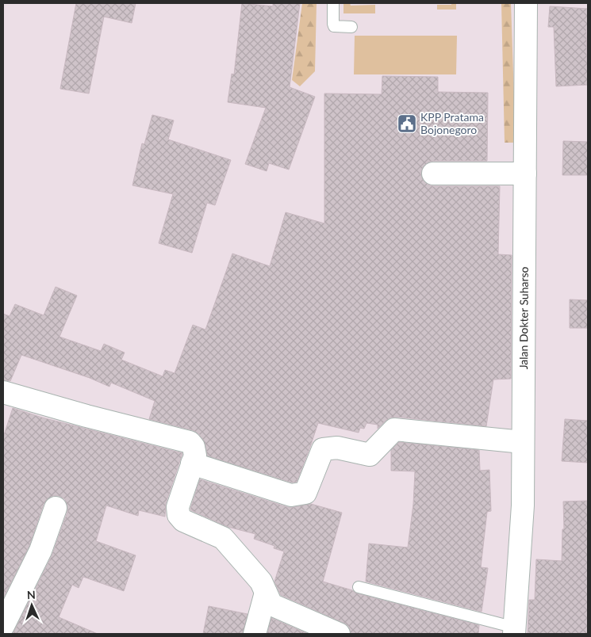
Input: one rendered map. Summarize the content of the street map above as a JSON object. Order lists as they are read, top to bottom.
{
  "streets": {
    "street": ["Jalan Dokter Suharso"]
  },
  "places": {
    "public building": ["KPP Pratama Bojonegoro"]
  },
  "north": "top"
}
